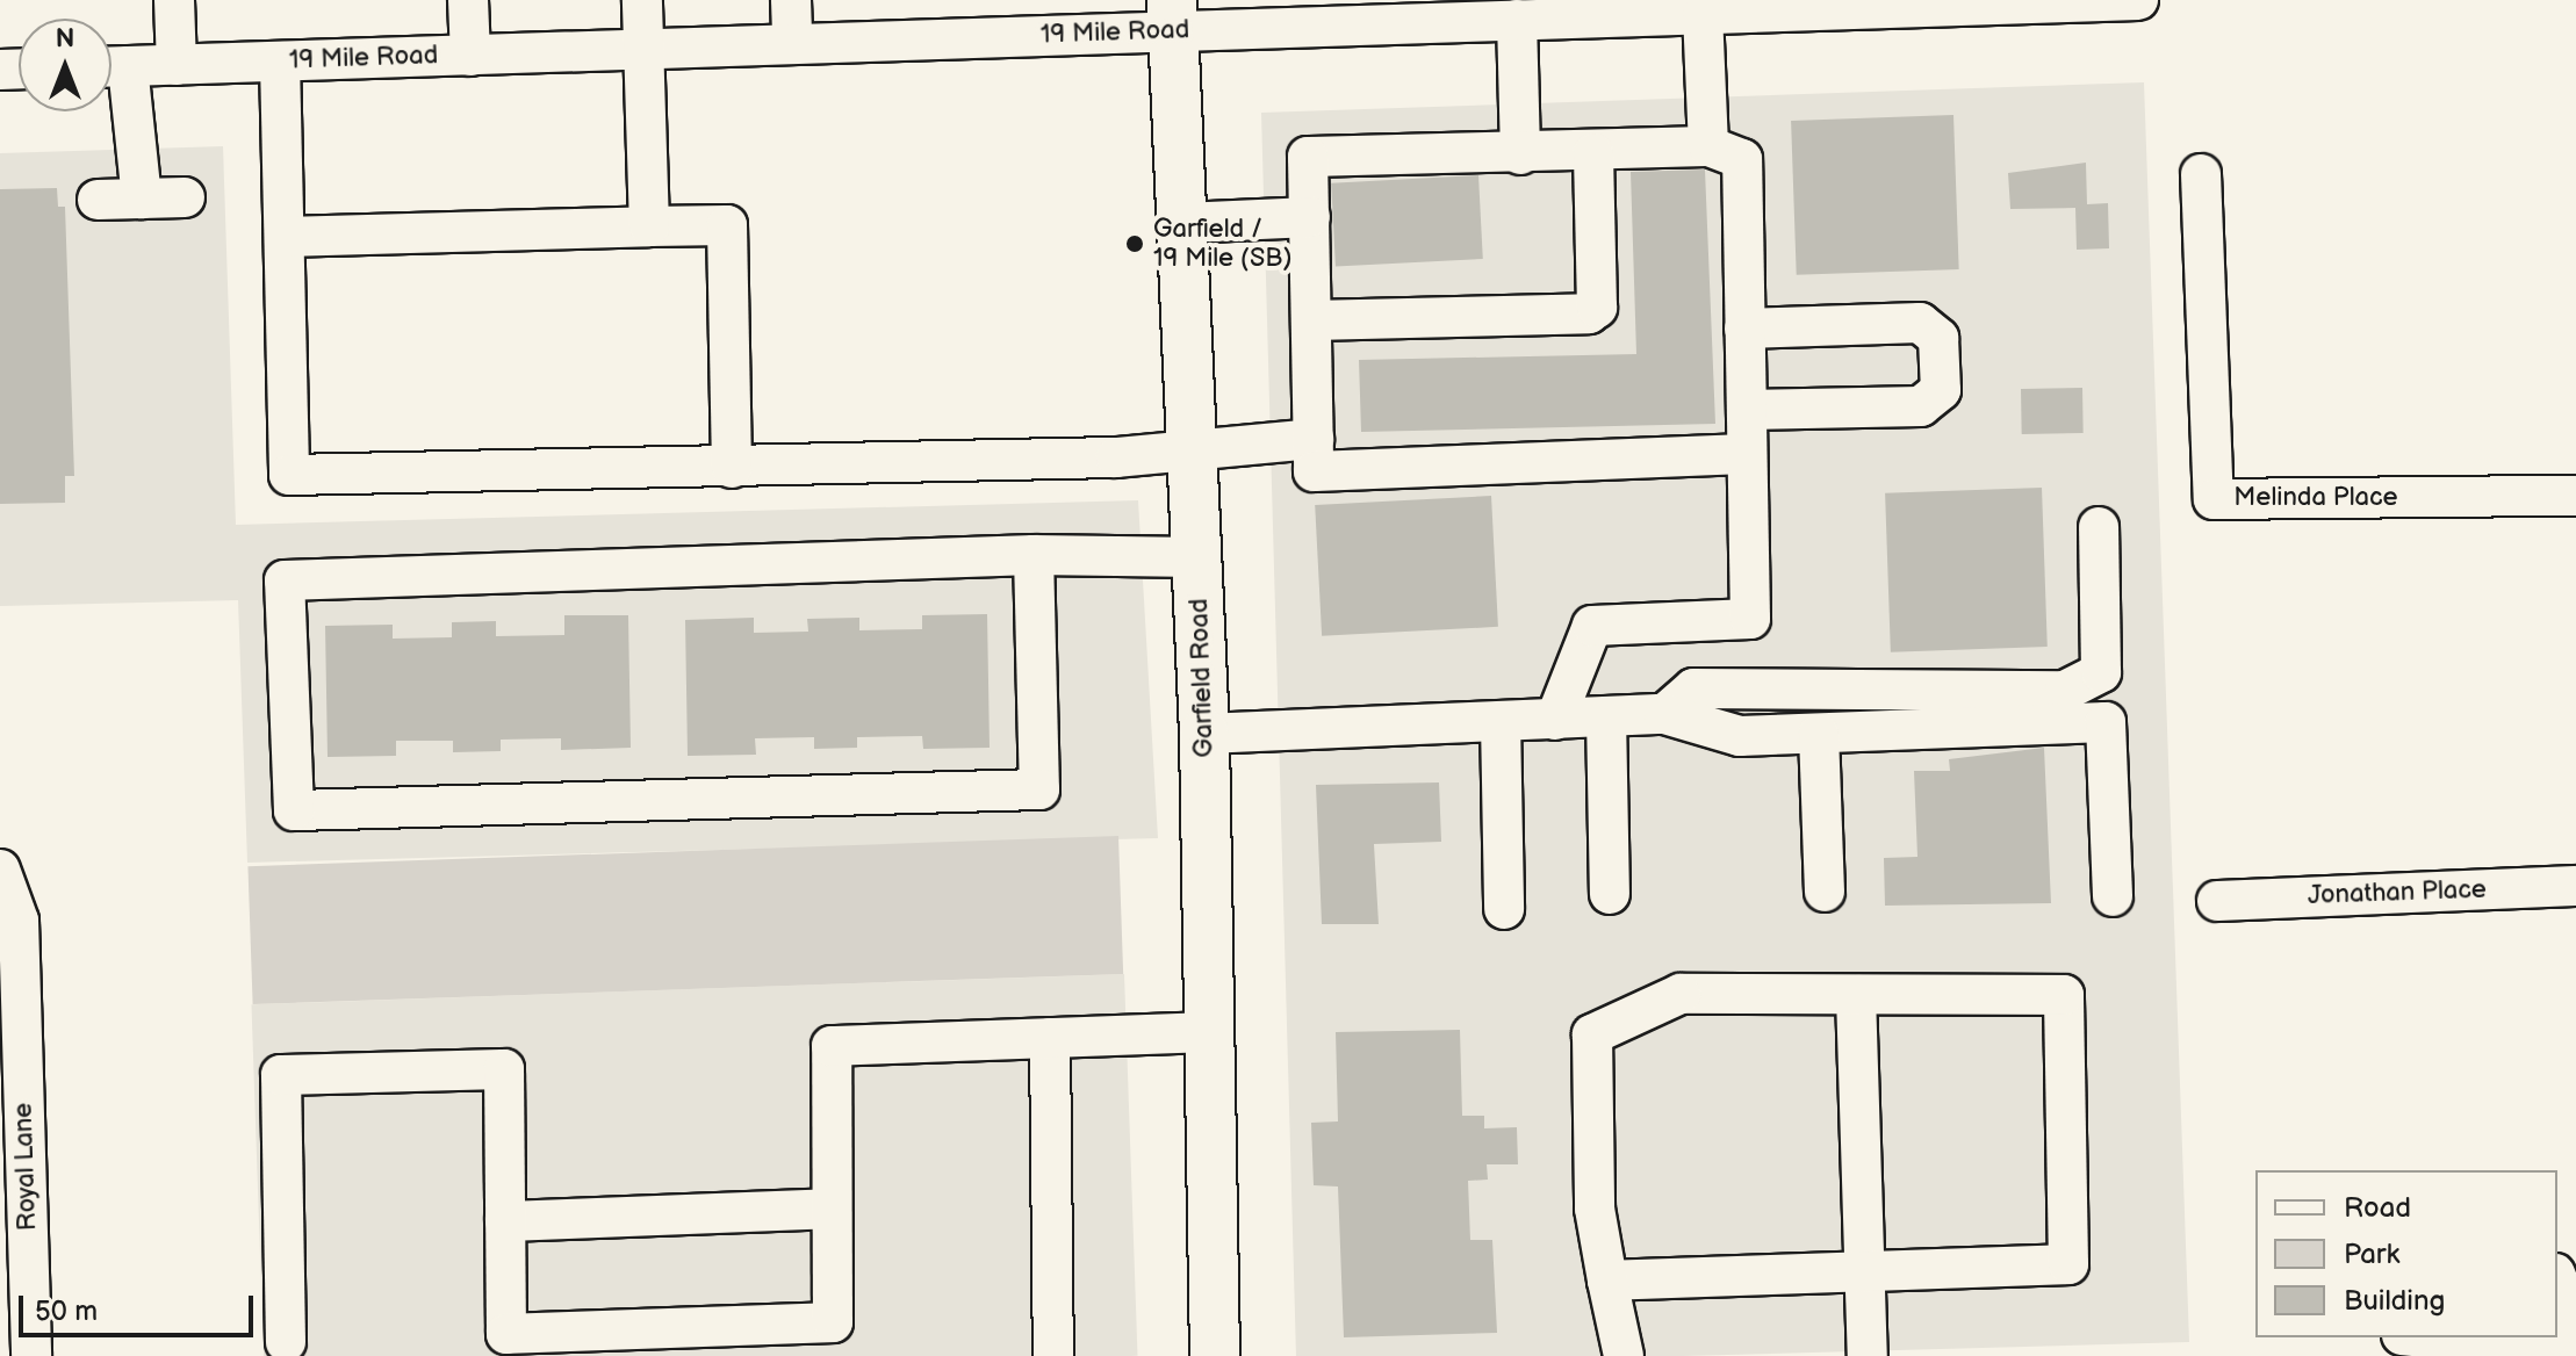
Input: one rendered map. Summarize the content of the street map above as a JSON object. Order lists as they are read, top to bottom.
{
  "streets": {
    "main road": ["Garfield Road"],
    "street": [
      "19 Mile Road",
      "Melinda Place",
      "Jonathan Place",
      "Royal Lane"
    ]
  },
  "crossings": [
    ["19 Mile Road", "Garfield Road"]
  ],
  "places": ["Garfield / 19 Mile (SB)"],
  "legend": ["Road", "Park", "Building"],
  "scale_bar": "50 m",
  "north": "top"
}
